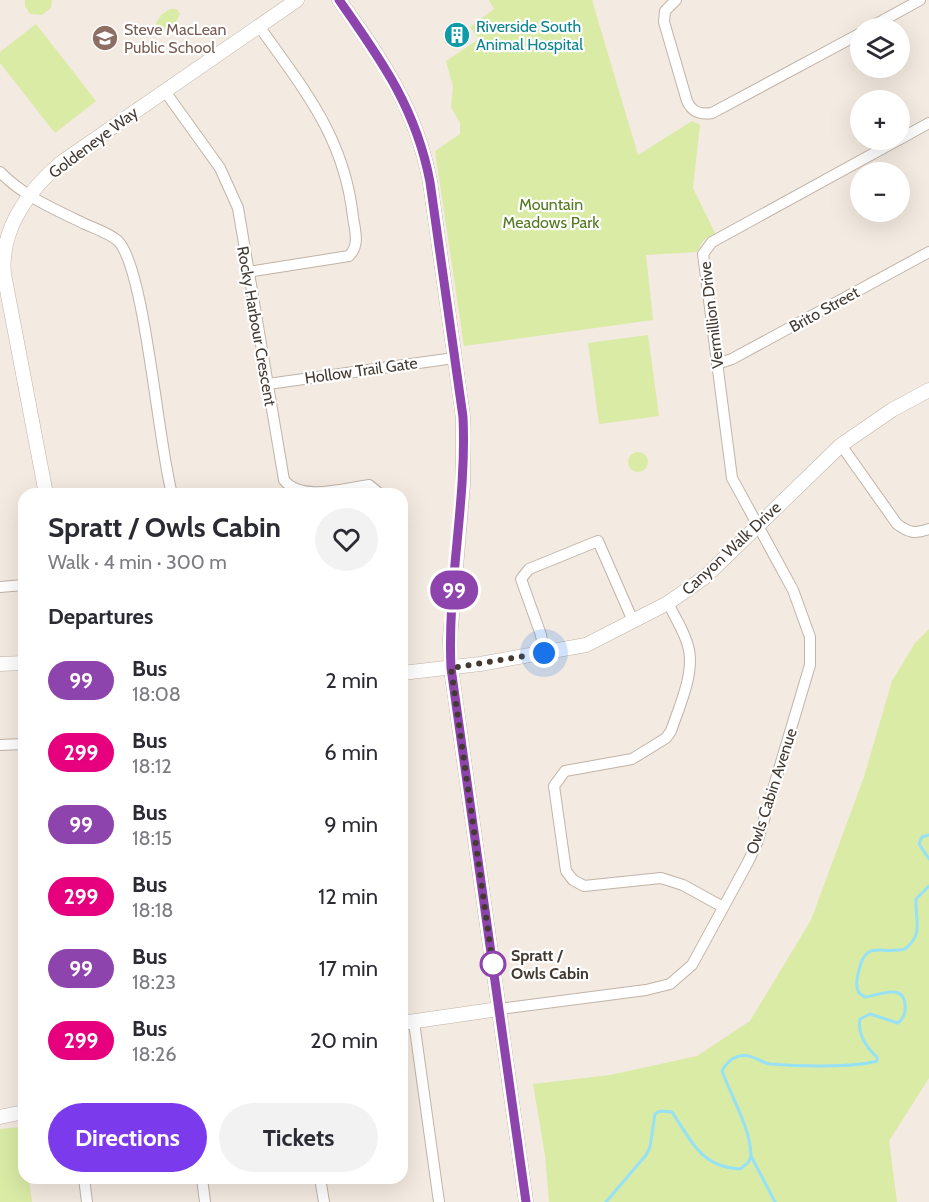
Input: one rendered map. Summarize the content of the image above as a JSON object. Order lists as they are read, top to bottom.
{
  "streets": {
    "street": [
      "Goldeneye Way",
      "Brito Street",
      "Vermillion Drive",
      "Rocky Harbour Crescent",
      "Hollow Trail Gate",
      "Canyon Walk Drive",
      "Owls Cabin Avenue"
    ]
  },
  "crossings": [
    ["Goldeneye Way", "Rocky Harbour Crescent"],
    ["Brito Street", "Vermillion Drive"],
    ["Vermillion Drive", "Canyon Walk Drive"],
    ["Vermillion Drive", "Owls Cabin Avenue"],
    ["Rocky Harbour Crescent", "Hollow Trail Gate"],
    ["Canyon Walk Drive", "Owls Cabin Avenue"]
  ],
  "parks": ["Mountain Meadows Park"],
  "places": {
    "building": ["Riverside South Animal Hospital"],
    "school or university": ["Steve MacLean Public School"],
    "other": ["Spratt / Owls Cabin"]
  },
  "lines": ["bus line 99"],
  "page": {
    "on_map": "99",
    "map_buttons": ["+", "−"],
    "heading": [
      ["Spratt / Owls Cabin", "Walk · 4 min · 300 m"],
      "Departures"
    ],
    "list": [
      {
        "mark": "99",
        "name": "Bus",
        "note": "18:08",
        "value": "2 min"
      },
      {
        "mark": "299",
        "name": "Bus",
        "note": "18:12",
        "value": "6 min"
      },
      {
        "mark": "99",
        "name": "Bus",
        "note": "18:15",
        "value": "9 min"
      },
      {
        "mark": "299",
        "name": "Bus",
        "note": "18:18",
        "value": "12 min"
      },
      {
        "mark": "99",
        "name": "Bus",
        "note": "18:23",
        "value": "17 min"
      },
      {
        "mark": "299",
        "name": "Bus",
        "note": "18:26",
        "value": "20 min"
      }
    ],
    "buttons": ["Directions", "Tickets"]
  }
}
